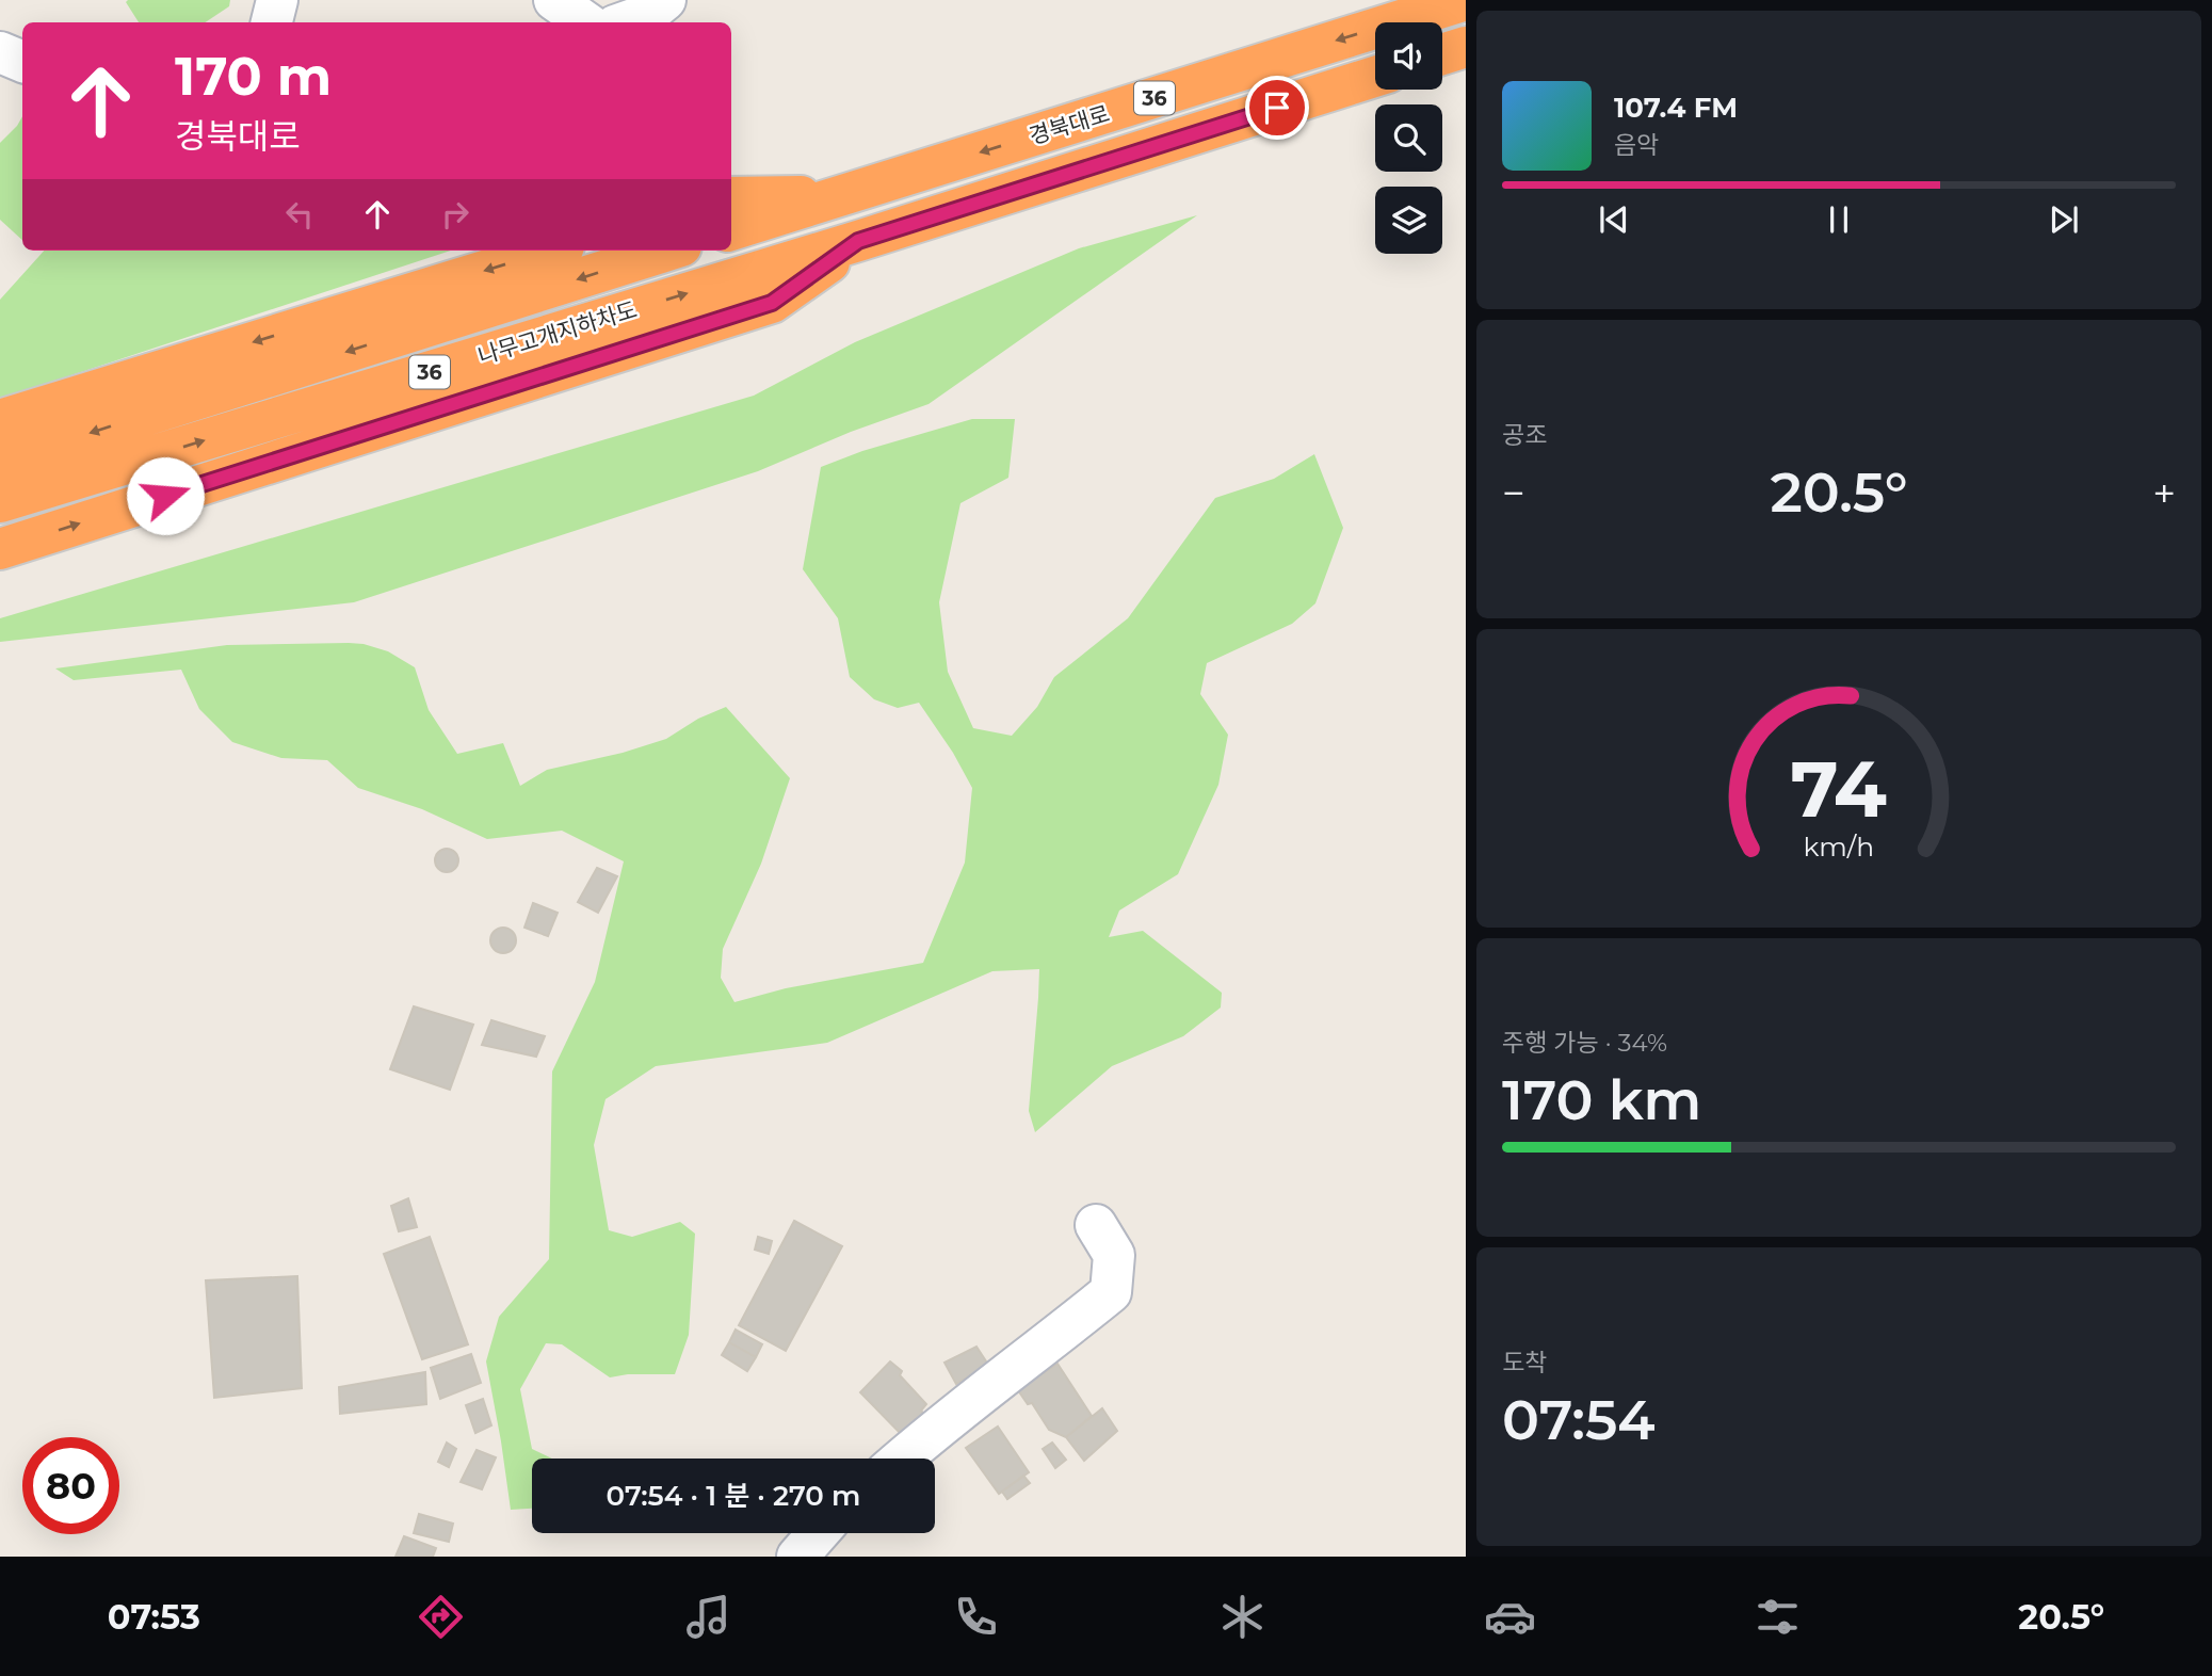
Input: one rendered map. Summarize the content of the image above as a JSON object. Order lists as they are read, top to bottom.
{
  "streets": {
    "highway": ["36", "경북대로", "나무고개지하차도"]
  },
  "crossings": [
    ["경북대로", "나무고개지하차도"]
  ],
  "page": {
    "turn": ["170 m", "경북대로"],
    "song": ["107.4 FM", "음악"],
    "tile": [
      "공조",
      ["주행 가능 · 34%", "170 km"],
      ["도착", "07:54"]
    ],
    "heat": ["−", "20.5°", "+"],
    "limit": "80",
    "trip": "07:54 · 1 분 · 270 m",
    "tabs": ["07:53", "20.5°"],
    "gauge": ["74", "km/h"]
  }
}
